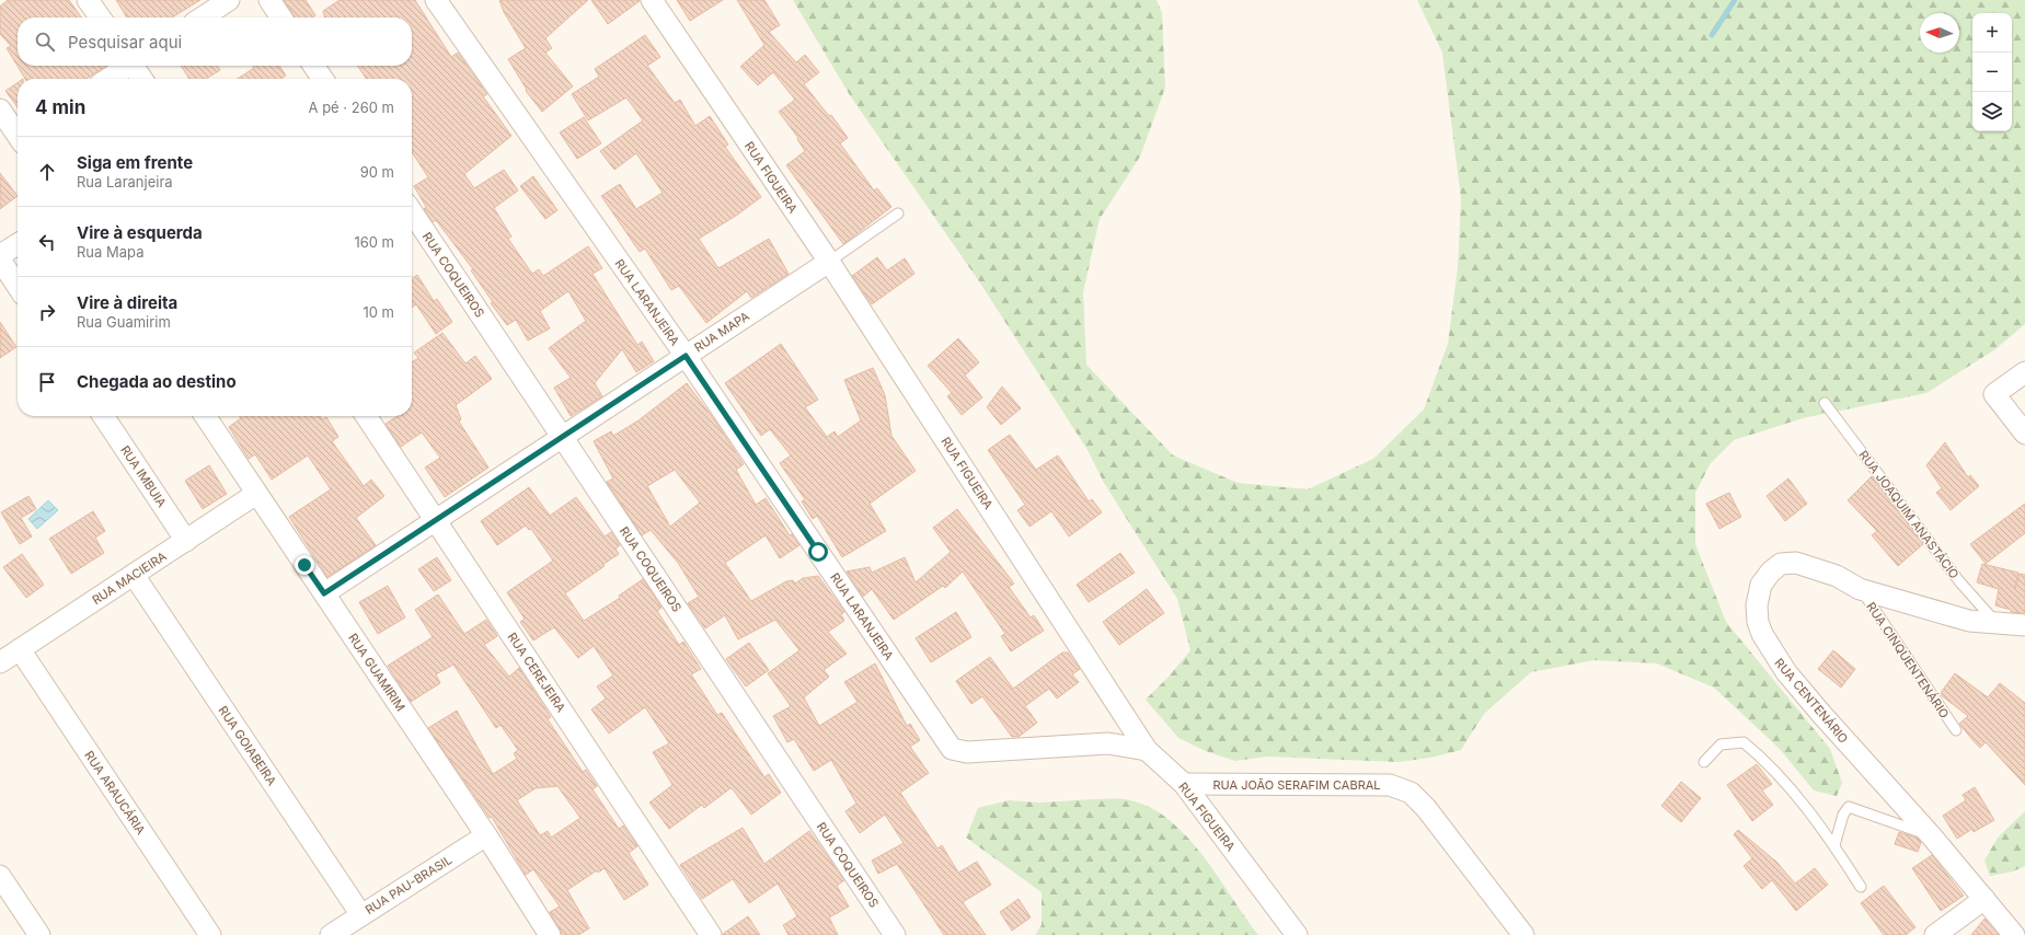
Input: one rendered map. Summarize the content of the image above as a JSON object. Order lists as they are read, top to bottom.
{
  "streets": {
    "street": [
      "RUA FIGUEIRA",
      "RUA COQUEIROS",
      "RUA LARANJEIRA",
      "RUA MAPA",
      "RUA IMBUIA",
      "RUA MACIEIRA",
      "RUA GUAMIRIM",
      "RUA CEREJEIRA",
      "RUA CENTENÁRIO",
      "RUA GOIABEIRA",
      "RUA JOÃO SERAFIM CABRAL",
      "RUA ARAUCÁRIA",
      "RUA PAU-BRASIL"
    ],
    "lane": ["RUA JOAQUIM ANASTÁCIO", "RUA CINQÜENTENÁRIO"]
  },
  "crossings": [
    ["RUA FIGUEIRA", "RUA LARANJEIRA"],
    ["RUA FIGUEIRA", "RUA MAPA"],
    ["RUA FIGUEIRA", "RUA JOÃO SERAFIM CABRAL"],
    ["RUA COQUEIROS", "RUA MAPA"],
    ["RUA LARANJEIRA", "RUA MAPA"],
    ["RUA MAPA", "RUA GUAMIRIM"],
    ["RUA MAPA", "RUA CEREJEIRA"],
    ["RUA IMBUIA", "RUA MACIEIRA"],
    ["RUA JOAQUIM ANASTÁCIO", "RUA CENTENÁRIO"],
    ["RUA MACIEIRA", "RUA GUAMIRIM"],
    ["RUA MACIEIRA", "RUA GOIABEIRA"],
    ["RUA MACIEIRA", "RUA ARAUCÁRIA"],
    ["RUA CINQÜENTENÁRIO", "RUA CENTENÁRIO"],
    ["RUA GUAMIRIM", "RUA PAU-BRASIL"],
    ["RUA GOIABEIRA", "RUA PAU-BRASIL"]
  ],
  "north": "left",
  "page": {
    "map_buttons": ["+", "−"],
    "search": "Pesquisar aqui",
    "heading": ["4 min", "A pé · 260 m"],
    "list": [
      ["Siga em frente", "Rua Laranjeira", "90 m"],
      ["Vire à esquerda", "Rua Mapa", "160 m"],
      ["Vire à direita", "Rua Guamirim", "10 m"],
      "Chegada ao destino"
    ]
  }
}
